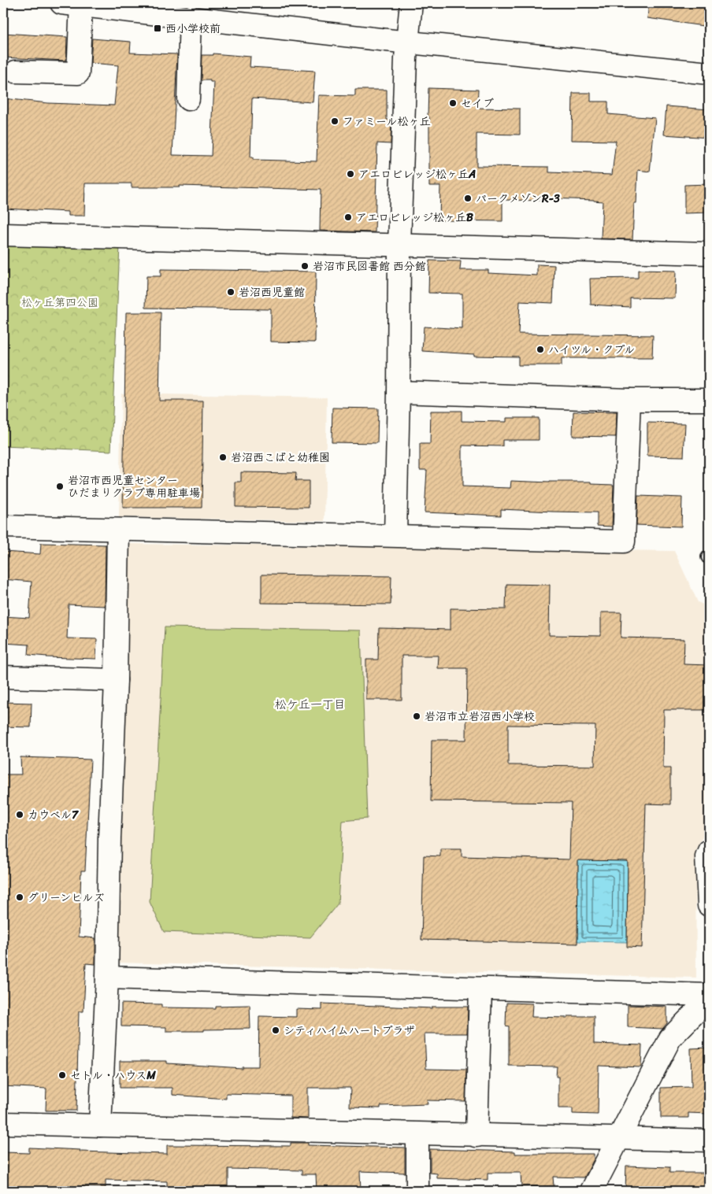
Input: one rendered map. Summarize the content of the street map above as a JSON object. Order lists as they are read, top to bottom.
{
  "districts": ["松ケ丘一丁目"],
  "parks": ["松ヶ丘第四公園"],
  "places": {
    "transit": ["西小学校前"],
    "other": [
      "セイブ",
      "ファミール松ヶ丘",
      "アエロビレッジ松ヶ丘A",
      "パークメゾンR-3",
      "アエロビレッジ松ヶ丘B",
      "岩沼市民図書館 西分館",
      "岩沼西児童館",
      "ハイツル・クプル",
      "岩沼西こばと幼稚園",
      "岩沼市西児童センター ひだまりクラブ専用駐車場",
      "岩沼市立岩沼西小学校",
      "カウベル7",
      "グリーンヒルズ",
      "シティハイムハートプラザ",
      "セトル・ハウスM"
    ]
  }
}
